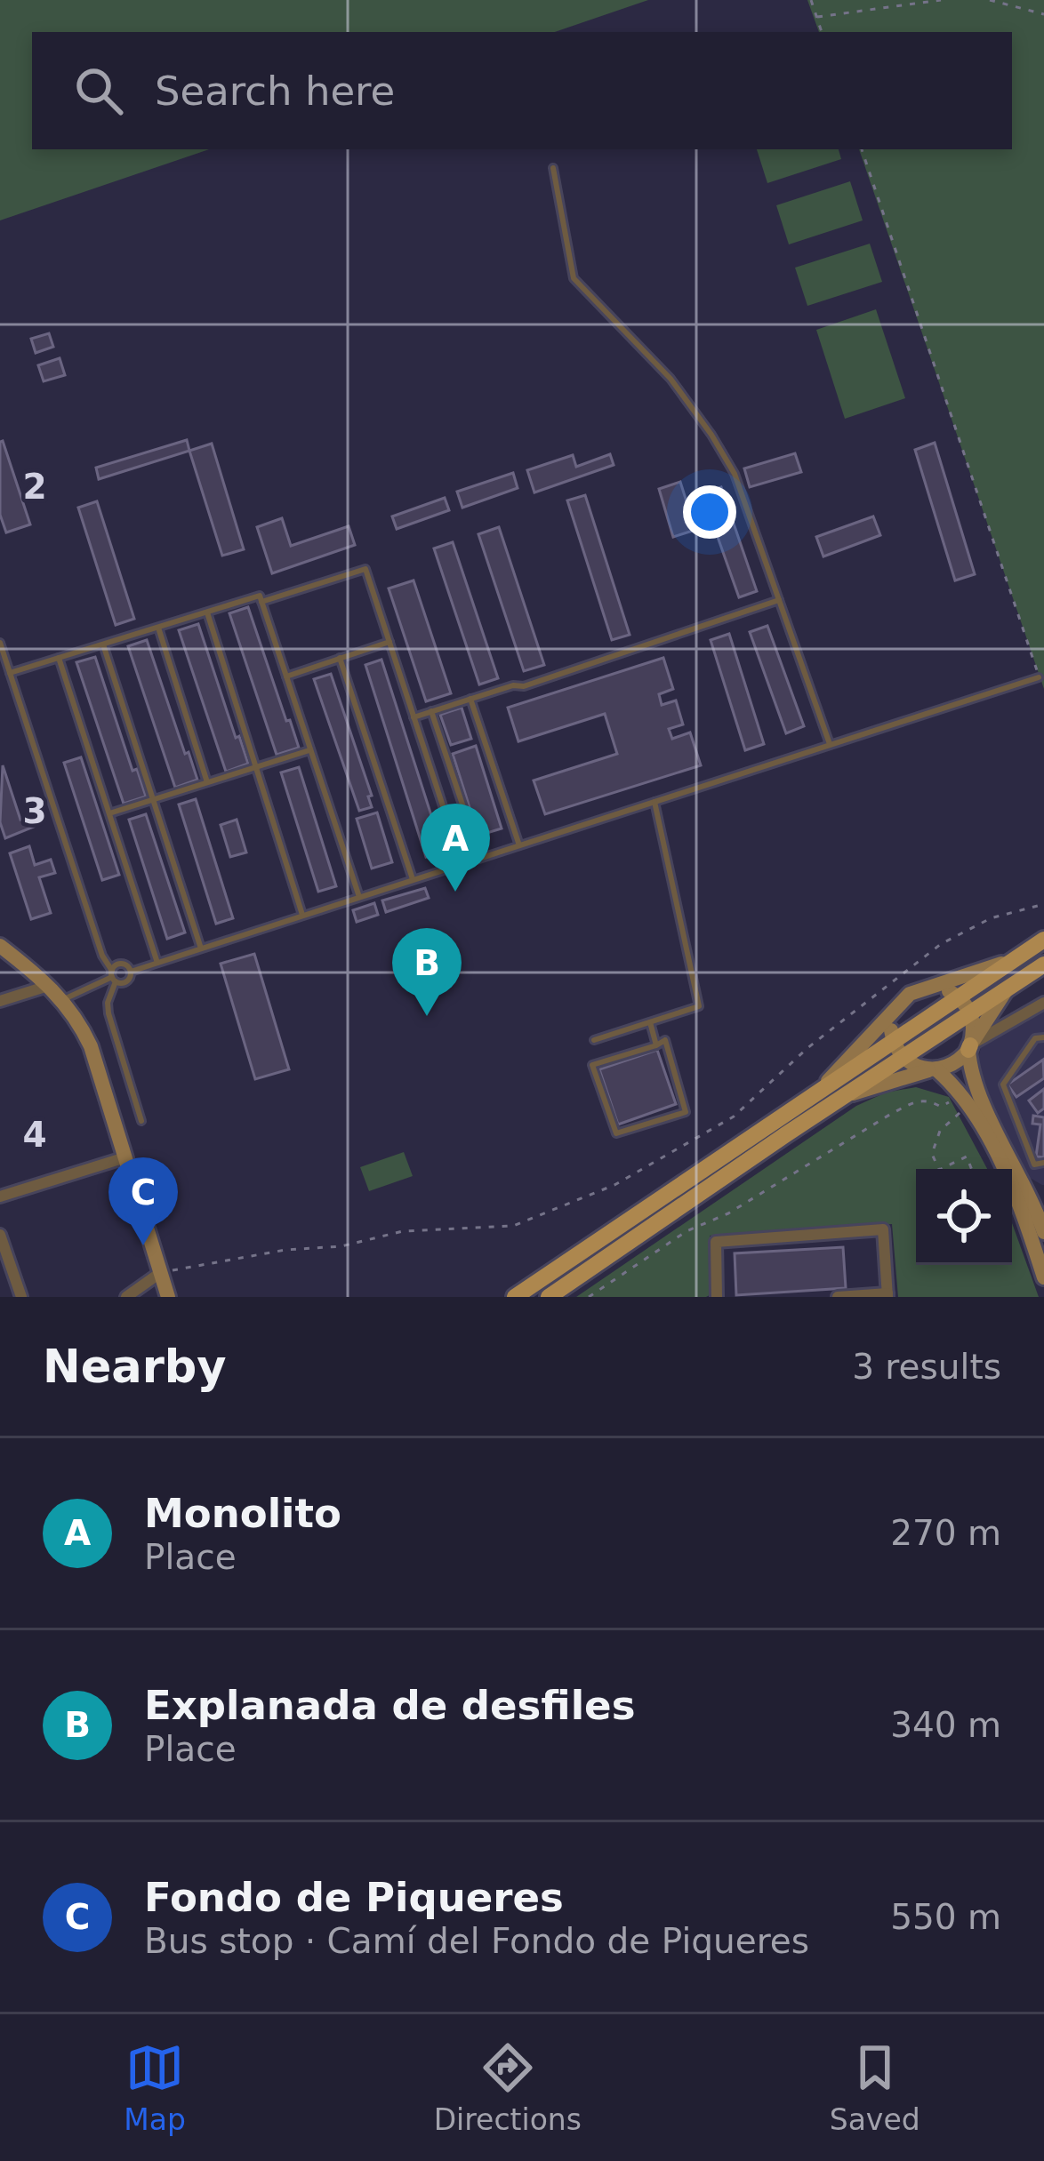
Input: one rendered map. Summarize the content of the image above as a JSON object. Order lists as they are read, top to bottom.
{
  "page": {
    "search": "Search here",
    "pins": ["A", "B", "C"],
    "heading": ["Nearby", "3 results"],
    "list": [
      {
        "mark": "A",
        "name": "Monolito",
        "note": "Place",
        "value": "270 m"
      },
      {
        "mark": "B",
        "name": "Explanada de desfiles",
        "note": "Place",
        "value": "340 m"
      },
      {
        "mark": "C",
        "name": "Fondo de Piqueres",
        "note": "Bus stop · Camí del Fondo de Piqueres",
        "value": "550 m"
      }
    ],
    "nav": ["Map", "Directions", "Saved"]
  },
  "grid": {
    "rows": ["2", "3", "4"]
  }
}
